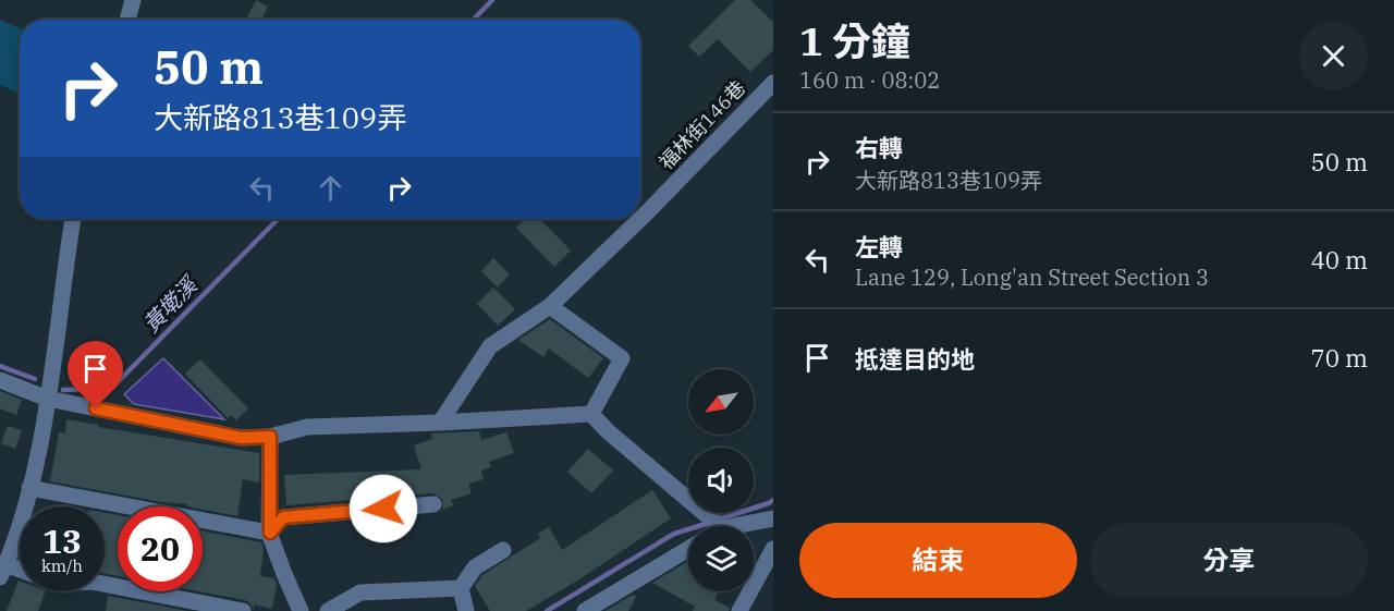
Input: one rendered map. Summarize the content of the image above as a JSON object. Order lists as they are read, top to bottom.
{
  "streets": {
    "street": ["福林街146巷"]
  },
  "water": ["黃墘溪"],
  "north": "bottom left",
  "page": {
    "heading": ["1 分鐘", "160 m · 08:02"],
    "turn": ["50 m", "大新路813巷109弄"],
    "list": [
      {
        "name": "右轉",
        "note": "大新路813巷109弄",
        "value": "50 m"
      },
      {
        "name": "左轉",
        "note": "Lane 129, Long'an Street Section 3",
        "value": "40 m"
      },
      {
        "name": "抵達目的地",
        "value": "70 m"
      }
    ],
    "speed": "13 km/h",
    "limit": "20",
    "buttons": ["結束", "分享"]
  }
}
